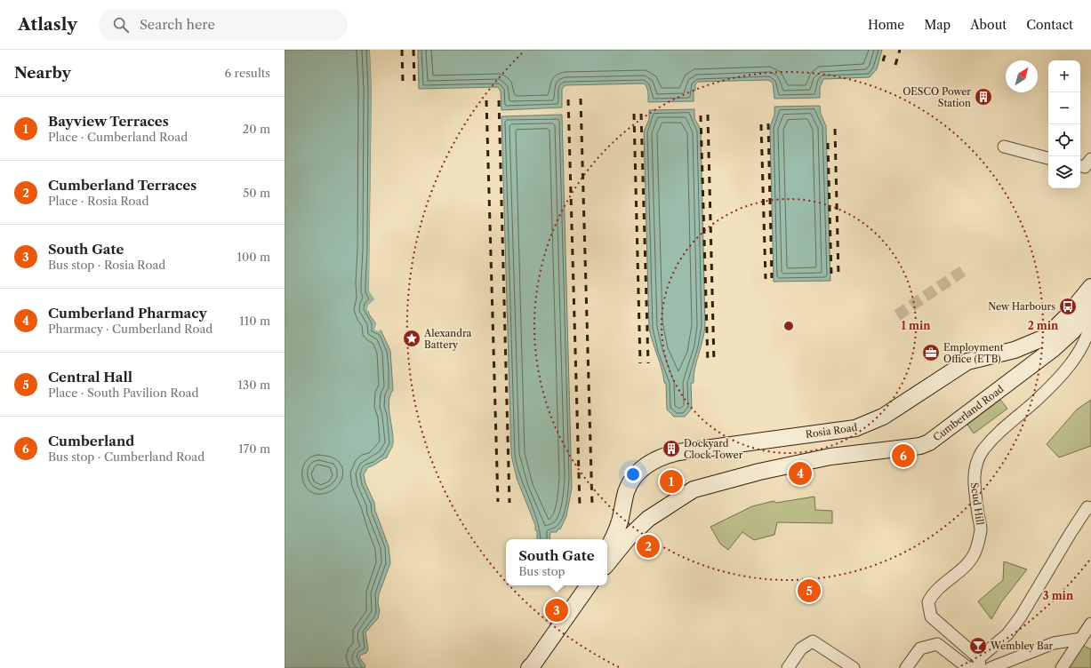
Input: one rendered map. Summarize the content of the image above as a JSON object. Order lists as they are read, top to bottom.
{
  "streets": {
    "main road": ["Cumberland Road", "Rosia Road"],
    "street": ["Scud Hill"]
  },
  "places": {
    "building": ["OESCO Power Station", "Dockyard Clock Tower"],
    "bus stop": ["New Harbours"],
    "place": ["Alexandra Battery"],
    "office": ["Employment Office (ETB)"],
    "bar": ["Wembley Bar"]
  },
  "north": "top right",
  "page": {
    "header": "Atlasly",
    "search": "Search here",
    "nav": [
      "Home",
      "Map",
      "About",
      "Contact"
    ],
    "heading": ["Nearby", "6 results"],
    "map_buttons": ["+", "−"],
    "list": [
      {
        "mark": "1",
        "name": "Bayview Terraces",
        "note": "Place · Cumberland Road",
        "value": "20 m"
      },
      {
        "mark": "2",
        "name": "Cumberland Terraces",
        "note": "Place · Rosia Road",
        "value": "50 m"
      },
      {
        "mark": "3",
        "name": "South Gate",
        "note": "Bus stop · Rosia Road",
        "value": "100 m"
      },
      {
        "mark": "4",
        "name": "Cumberland Pharmacy",
        "note": "Pharmacy · Cumberland Road",
        "value": "110 m"
      },
      {
        "mark": "5",
        "name": "Central Hall",
        "note": "Place · South Pavilion Road",
        "value": "130 m"
      },
      {
        "mark": "6",
        "name": "Cumberland",
        "note": "Bus stop · Cumberland Road",
        "value": "170 m"
      }
    ],
    "pins": [
      "6",
      "4",
      "1",
      "2",
      "5",
      "3"
    ],
    "popup": ["South Gate", "Bus stop"]
  },
  "rings": ["1 min", "2 min", "3 min"]
}
